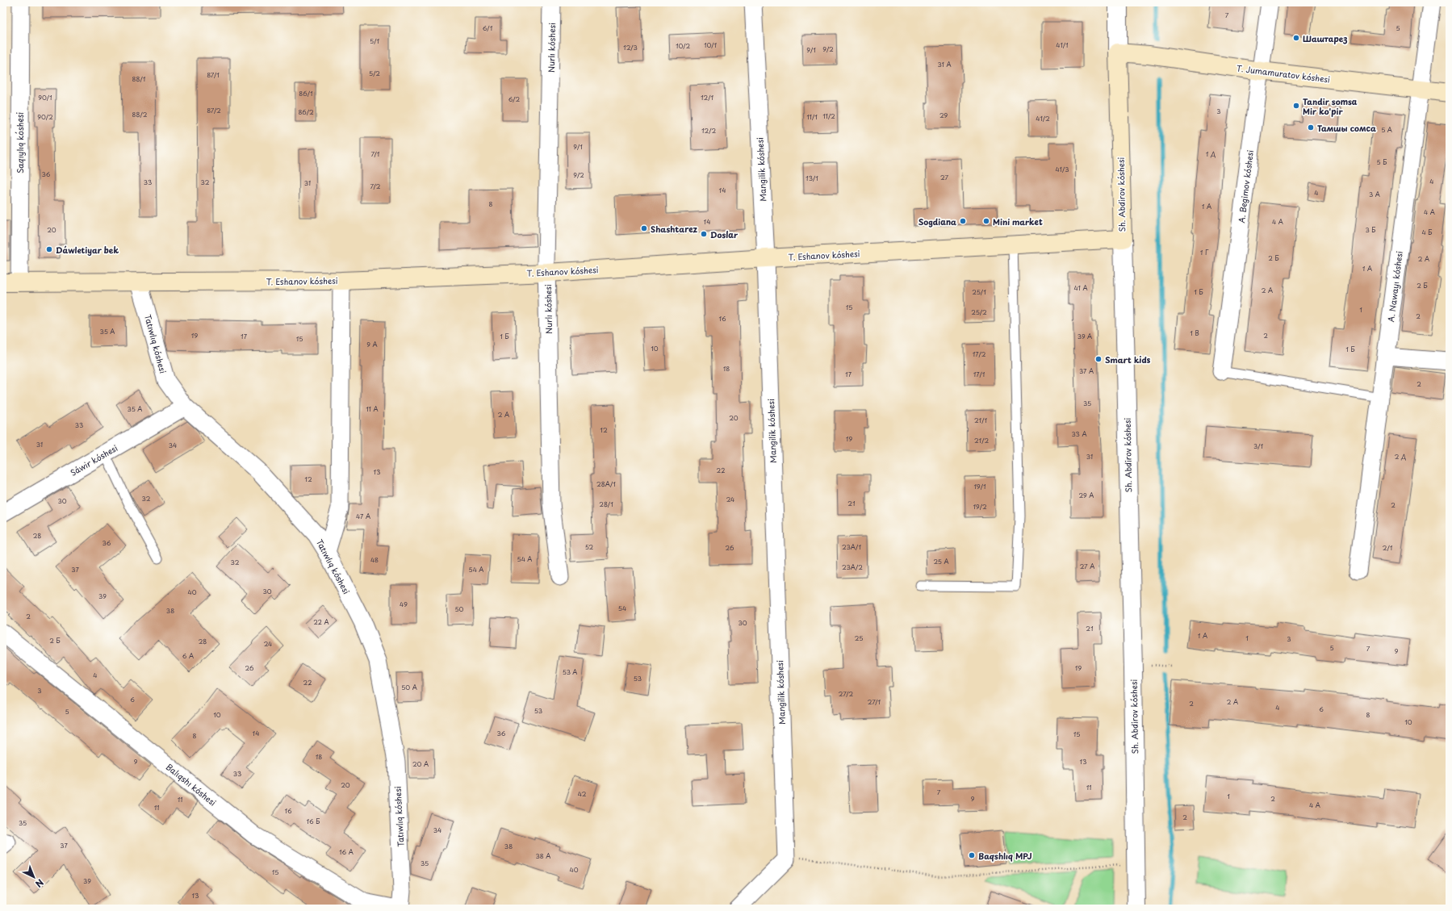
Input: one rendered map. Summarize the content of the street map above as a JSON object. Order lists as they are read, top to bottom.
{
  "streets": {
    "main road": ["T. Jumamuratov kóshesi", "Sh. Abdirov kóshesi", "T. Eshanov kóshesi"],
    "street": [
      "Nurlı kóshesi",
      "Saqıylıq kóshesi",
      "Mangilik kóshesi",
      "A. Begimov kóshesi",
      "A. Nawayı kóshesi",
      "Tatıwlıq kóshesi",
      "Sáwir kóshesi",
      "Balıqshı kóshesi"
    ]
  },
  "crossings": [
    ["Nurlı kóshesi", "T. Eshanov kóshesi"],
    ["T. Jumamuratov kóshesi", "A. Begimov kóshesi"],
    ["T. Jumamuratov kóshesi", "Sh. Abdirov kóshesi"],
    ["T. Jumamuratov kóshesi", "A. Nawayı kóshesi"],
    ["Saqıylıq kóshesi", "T. Eshanov kóshesi"],
    ["Mangilik kóshesi", "T. Eshanov kóshesi"],
    ["Sh. Abdirov kóshesi", "T. Eshanov kóshesi"],
    ["T. Eshanov kóshesi", "Tatıwlıq kóshesi"],
    ["Tatıwlıq kóshesi", "Sáwir kóshesi"]
  ],
  "places": [
    "Шаштарез",
    "Tandir somsa Mir ko'pir",
    "Тамшы сомса",
    "Sogdiana",
    "Mini market",
    "Shashtarez",
    "Doslar",
    "Dáwletiyar bek",
    "Smart kids",
    "Baqshlıq MPJ"
  ],
  "house_numbers": [
    "7",
    "6/1",
    "5",
    "5/1",
    "10/1",
    "41/1",
    "10/2",
    "12/3",
    "9/2",
    "9/1",
    "31 А",
    "5/2",
    "87/1",
    "88/1",
    "86/1",
    "90/1",
    "12/1",
    "6/2",
    "87/2",
    "3",
    "86/2",
    "88/2",
    "29",
    "11/2",
    "90/2",
    "11/1",
    "41/2",
    "5 А",
    "12/2",
    "9/1",
    "7/1",
    "1 Д",
    "5 Б",
    "41/3",
    "36",
    "9/2",
    "27",
    "13/1",
    "4",
    "33",
    "32",
    "31",
    "7/2",
    "14",
    "4",
    "3 А",
    "8",
    "1 А",
    "4 А",
    "14",
    "4 А",
    "20",
    "3 Б",
    "4 Б",
    "1 Г",
    "2 Б",
    "2 А",
    "1 А",
    "2 Б",
    "41 А",
    "2 А",
    "25/1",
    "1 Б",
    "15",
    "1",
    "25/2",
    "2",
    "16",
    "35 А",
    "1 В",
    "19",
    "2",
    "17",
    "1 Б",
    "39 А",
    "15",
    "9 А",
    "10",
    "1 Б",
    "17/2",
    "18",
    "37 А",
    "17",
    "17/1",
    "2",
    "35",
    "35 А",
    "11 А",
    "2 А",
    "20",
    "21/1",
    "33",
    "12",
    "33 А",
    "19",
    "21/2",
    "31",
    "34",
    "3/1",
    "31",
    "2 Д",
    "22",
    "13",
    "12",
    "28А/1",
    "19/1",
    "29 А",
    "32",
    "24",
    "30",
    "21",
    "28/1",
    "2",
    "19/2",
    "47 А",
    "28",
    "36",
    "52",
    "23А/1",
    "26",
    "2/1",
    "54 А",
    "48",
    "25 А",
    "32",
    "27 А",
    "23А/2",
    "37",
    "54 А",
    "30",
    "40",
    "39",
    "49",
    "54",
    "50",
    "38",
    "2",
    "22 А",
    "30",
    "21",
    "1 А",
    "25",
    "1",
    "3",
    "2 Б",
    "28",
    "24",
    "5",
    "7",
    "9",
    "6 А",
    "26",
    "19",
    "53 А",
    "4",
    "53",
    "22",
    "50 А",
    "3",
    "27/2",
    "6",
    "27/1",
    "2 А",
    "2",
    "4",
    "6",
    "53",
    "5",
    "10",
    "8",
    "10",
    "14",
    "36",
    "15",
    "8",
    "18",
    "9",
    "13",
    "20 А",
    "33",
    "20",
    "11",
    "7",
    "42",
    "1",
    "9",
    "2",
    "11",
    "4 А",
    "11",
    "16",
    "2",
    "16 Б",
    "35",
    "34",
    "37",
    "38",
    "16 А",
    "38 А",
    "35",
    "40",
    "15",
    "39",
    "13"
  ],
  "north": "bottom right"
}
